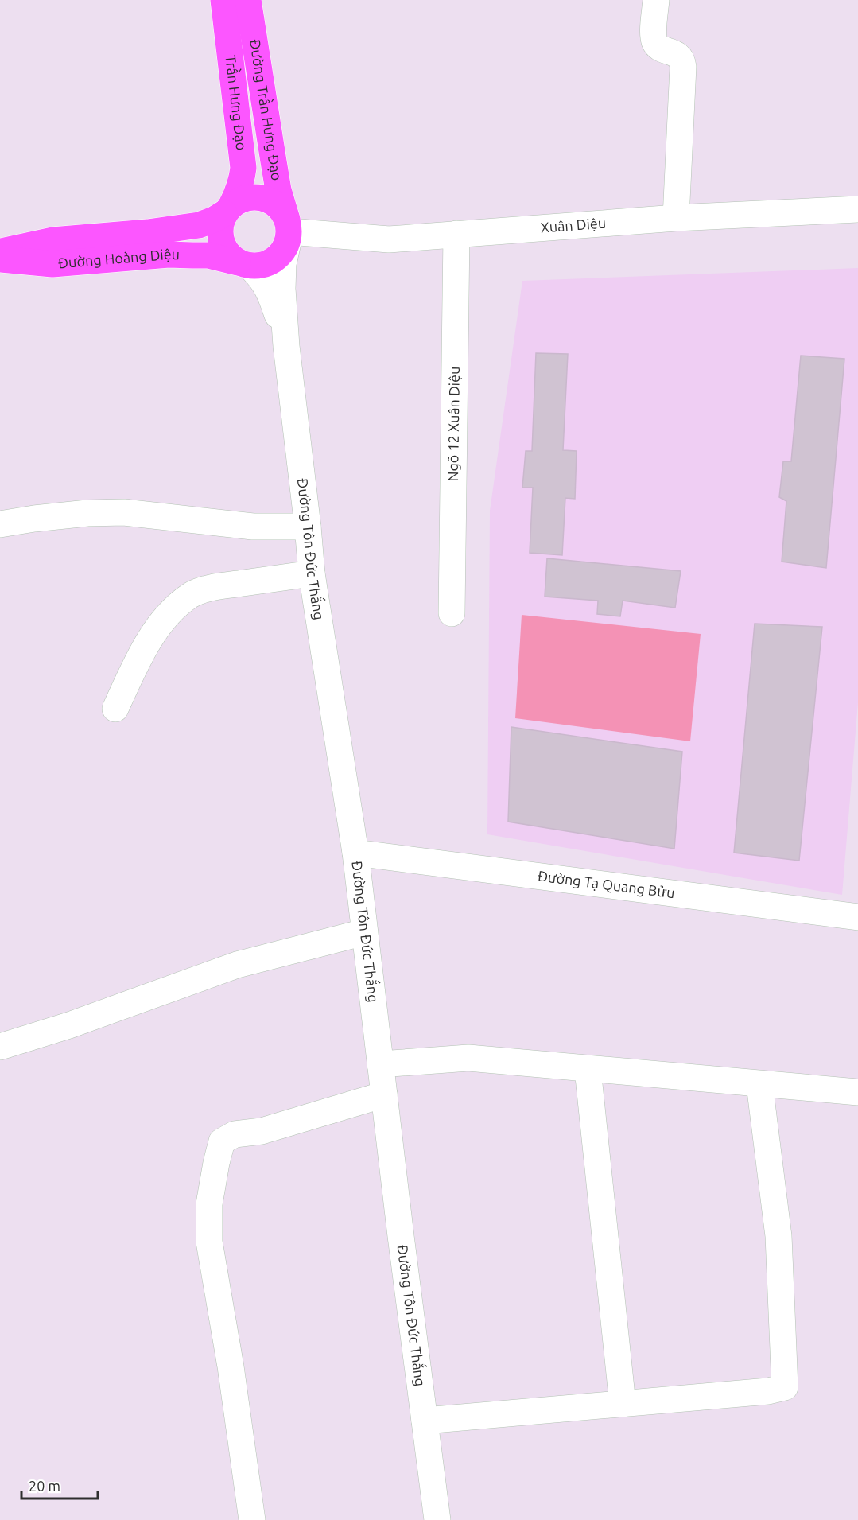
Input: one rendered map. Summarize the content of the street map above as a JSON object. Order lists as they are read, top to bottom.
{
  "streets": {
    "main road": ["Trần Hưng Đạo", "Đường Trần Hưng Đạo", "Đường Hoàng Diệu"],
    "street": [
      "Xuân Diệu",
      "Ngõ 12 Xuân Diệu",
      "Đường Tôn Đức Thắng",
      "Đường Tạ Quang Bửu"
    ]
  },
  "crossings": [
    ["Trần Hưng Đạo", "Đường Trần Hưng Đạo"],
    ["Trần Hưng Đạo", "Xuân Diệu"],
    ["Trần Hưng Đạo", "Đường Hoàng Diệu"],
    ["Đường Trần Hưng Đạo", "Xuân Diệu"],
    ["Đường Trần Hưng Đạo", "Đường Hoàng Diệu"],
    ["Xuân Diệu", "Đường Hoàng Diệu"],
    ["Xuân Diệu", "Ngõ 12 Xuân Diệu"],
    ["Đường Tôn Đức Thắng", "Đường Tạ Quang Bửu"]
  ],
  "scale_bar": "20 m"
}
